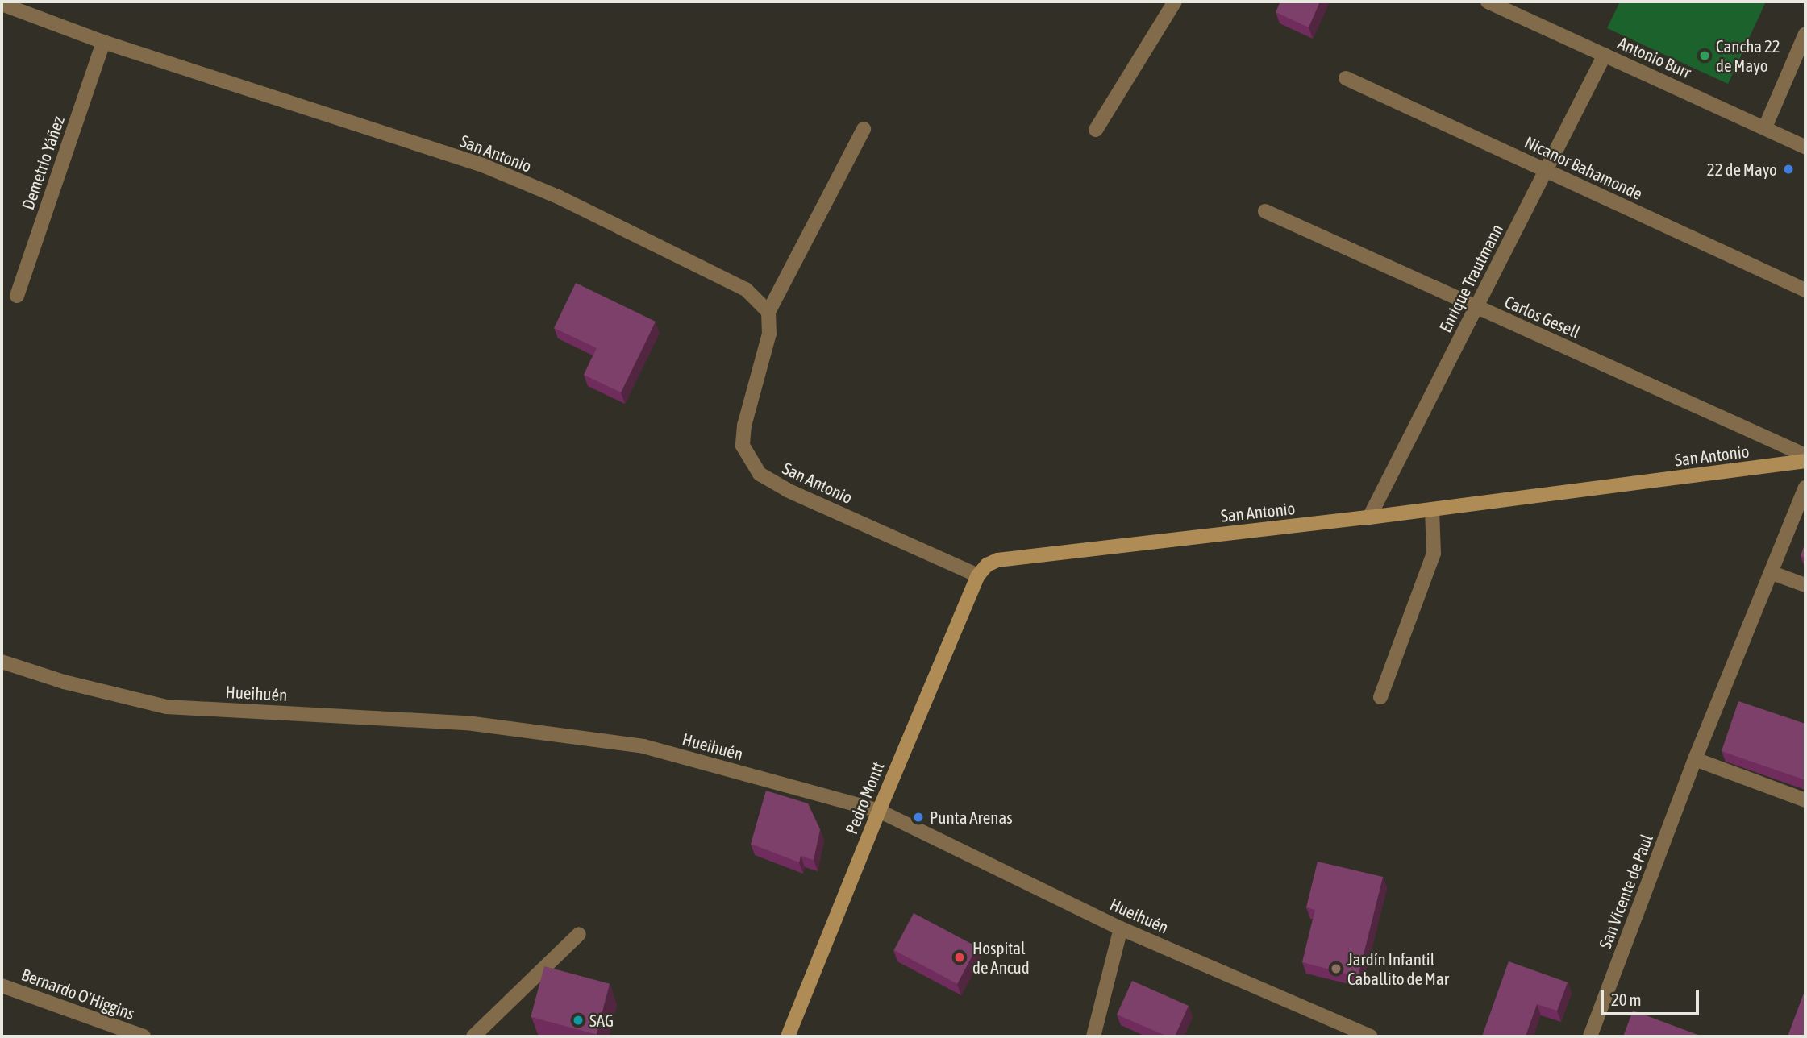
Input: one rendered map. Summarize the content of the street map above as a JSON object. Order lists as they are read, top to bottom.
{
  "streets": {
    "street": [
      "Antonio Burr",
      "San Antonio",
      "Demetrio Yáñez",
      "Nicanor Bahamonde",
      "Enrique Trautmann",
      "Carlos Gesell",
      "Hueihuén",
      "Pedro Montt",
      "San Vicente de Paul",
      "Bernardo O'Higgins"
    ]
  },
  "crossings": [
    ["Antonio Burr", "Enrique Trautmann"],
    ["San Antonio", "Demetrio Yáñez"],
    ["San Antonio", "Enrique Trautmann"],
    ["San Antonio", "Pedro Montt"],
    ["Nicanor Bahamonde", "Enrique Trautmann"],
    ["Enrique Trautmann", "Carlos Gesell"],
    ["Hueihuén", "Pedro Montt"]
  ],
  "places": [
    "Cancha 22 de Mayo",
    "22 de Mayo",
    "Punta Arenas",
    "Hospital de Ancud",
    "Jardín Infantil Caballito de Mar",
    "SAG"
  ],
  "scale_bar": "20 m"
}
